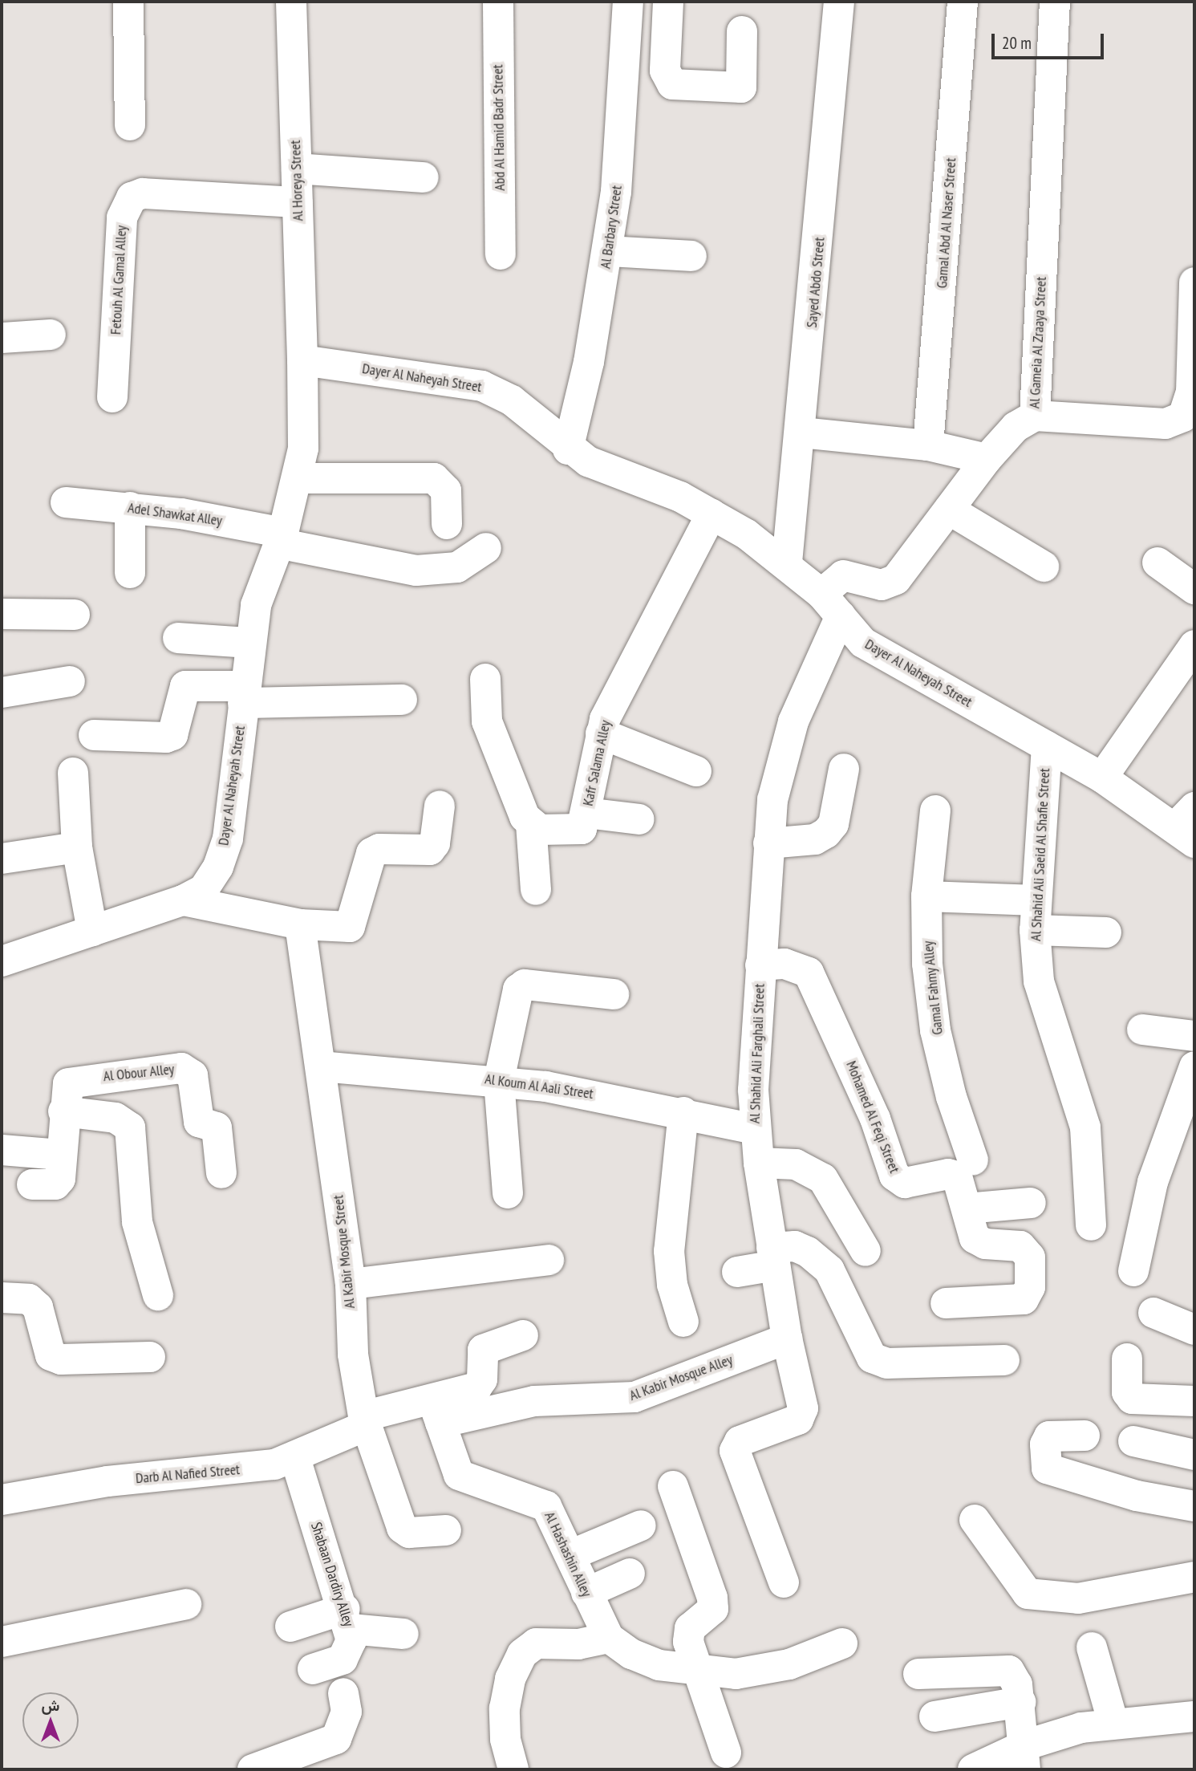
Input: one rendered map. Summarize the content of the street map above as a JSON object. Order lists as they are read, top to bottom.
{
  "streets": {
    "street": [
      "Abd Al Hamid Badr Street",
      "Al Horeya Street",
      "Gamal Abd Al Naser Street",
      "Al Barbary Street",
      "Fetouh Al Gamal Alley",
      "Sayed Abdo Street",
      "Al Gameia Al Zraaya Street",
      "Dayer Al Naheyah Street",
      "Adel Shawkat Alley",
      "Kafr Salama Alley",
      "Al Shahid Ali Saeid Al Shafie Street",
      "Gamal Fahmy Alley",
      "Al Shahid Ali Farghali Street",
      "Al Obour Alley",
      "Al Koum Al Aali Street",
      "Mohamed Al Feqi Street",
      "Al Kabir Mosque Street",
      "Al Kabir Mosque Alley",
      "Darb Al Nafied Street",
      "Al Hashashin Alley",
      "Shabaan Dardiry Alley"
    ]
  },
  "crossings": [
    ["Al Horeya Street", "Fetouh Al Gamal Alley"],
    ["Al Horeya Street", "Dayer Al Naheyah Street"],
    ["Al Barbary Street", "Dayer Al Naheyah Street"],
    ["Sayed Abdo Street", "Dayer Al Naheyah Street"],
    ["Al Gameia Al Zraaya Street", "Dayer Al Naheyah Street"],
    ["Dayer Al Naheyah Street", "Adel Shawkat Alley"],
    ["Dayer Al Naheyah Street", "Kafr Salama Alley"],
    ["Dayer Al Naheyah Street", "Al Shahid Ali Saeid Al Shafie Street"],
    ["Dayer Al Naheyah Street", "Al Shahid Ali Farghali Street"],
    ["Al Shahid Ali Farghali Street", "Al Koum Al Aali Street"],
    ["Al Shahid Ali Farghali Street", "Mohamed Al Feqi Street"],
    ["Al Shahid Ali Farghali Street", "Al Kabir Mosque Alley"],
    ["Al Koum Al Aali Street", "Al Kabir Mosque Street"],
    ["Al Kabir Mosque Street", "Darb Al Nafied Street"],
    ["Al Kabir Mosque Alley", "Darb Al Nafied Street"],
    ["Al Kabir Mosque Alley", "Al Hashashin Alley"],
    ["Darb Al Nafied Street", "Al Hashashin Alley"],
    ["Darb Al Nafied Street", "Shabaan Dardiry Alley"]
  ],
  "scale_bar": "20 m",
  "north": "top"
}
